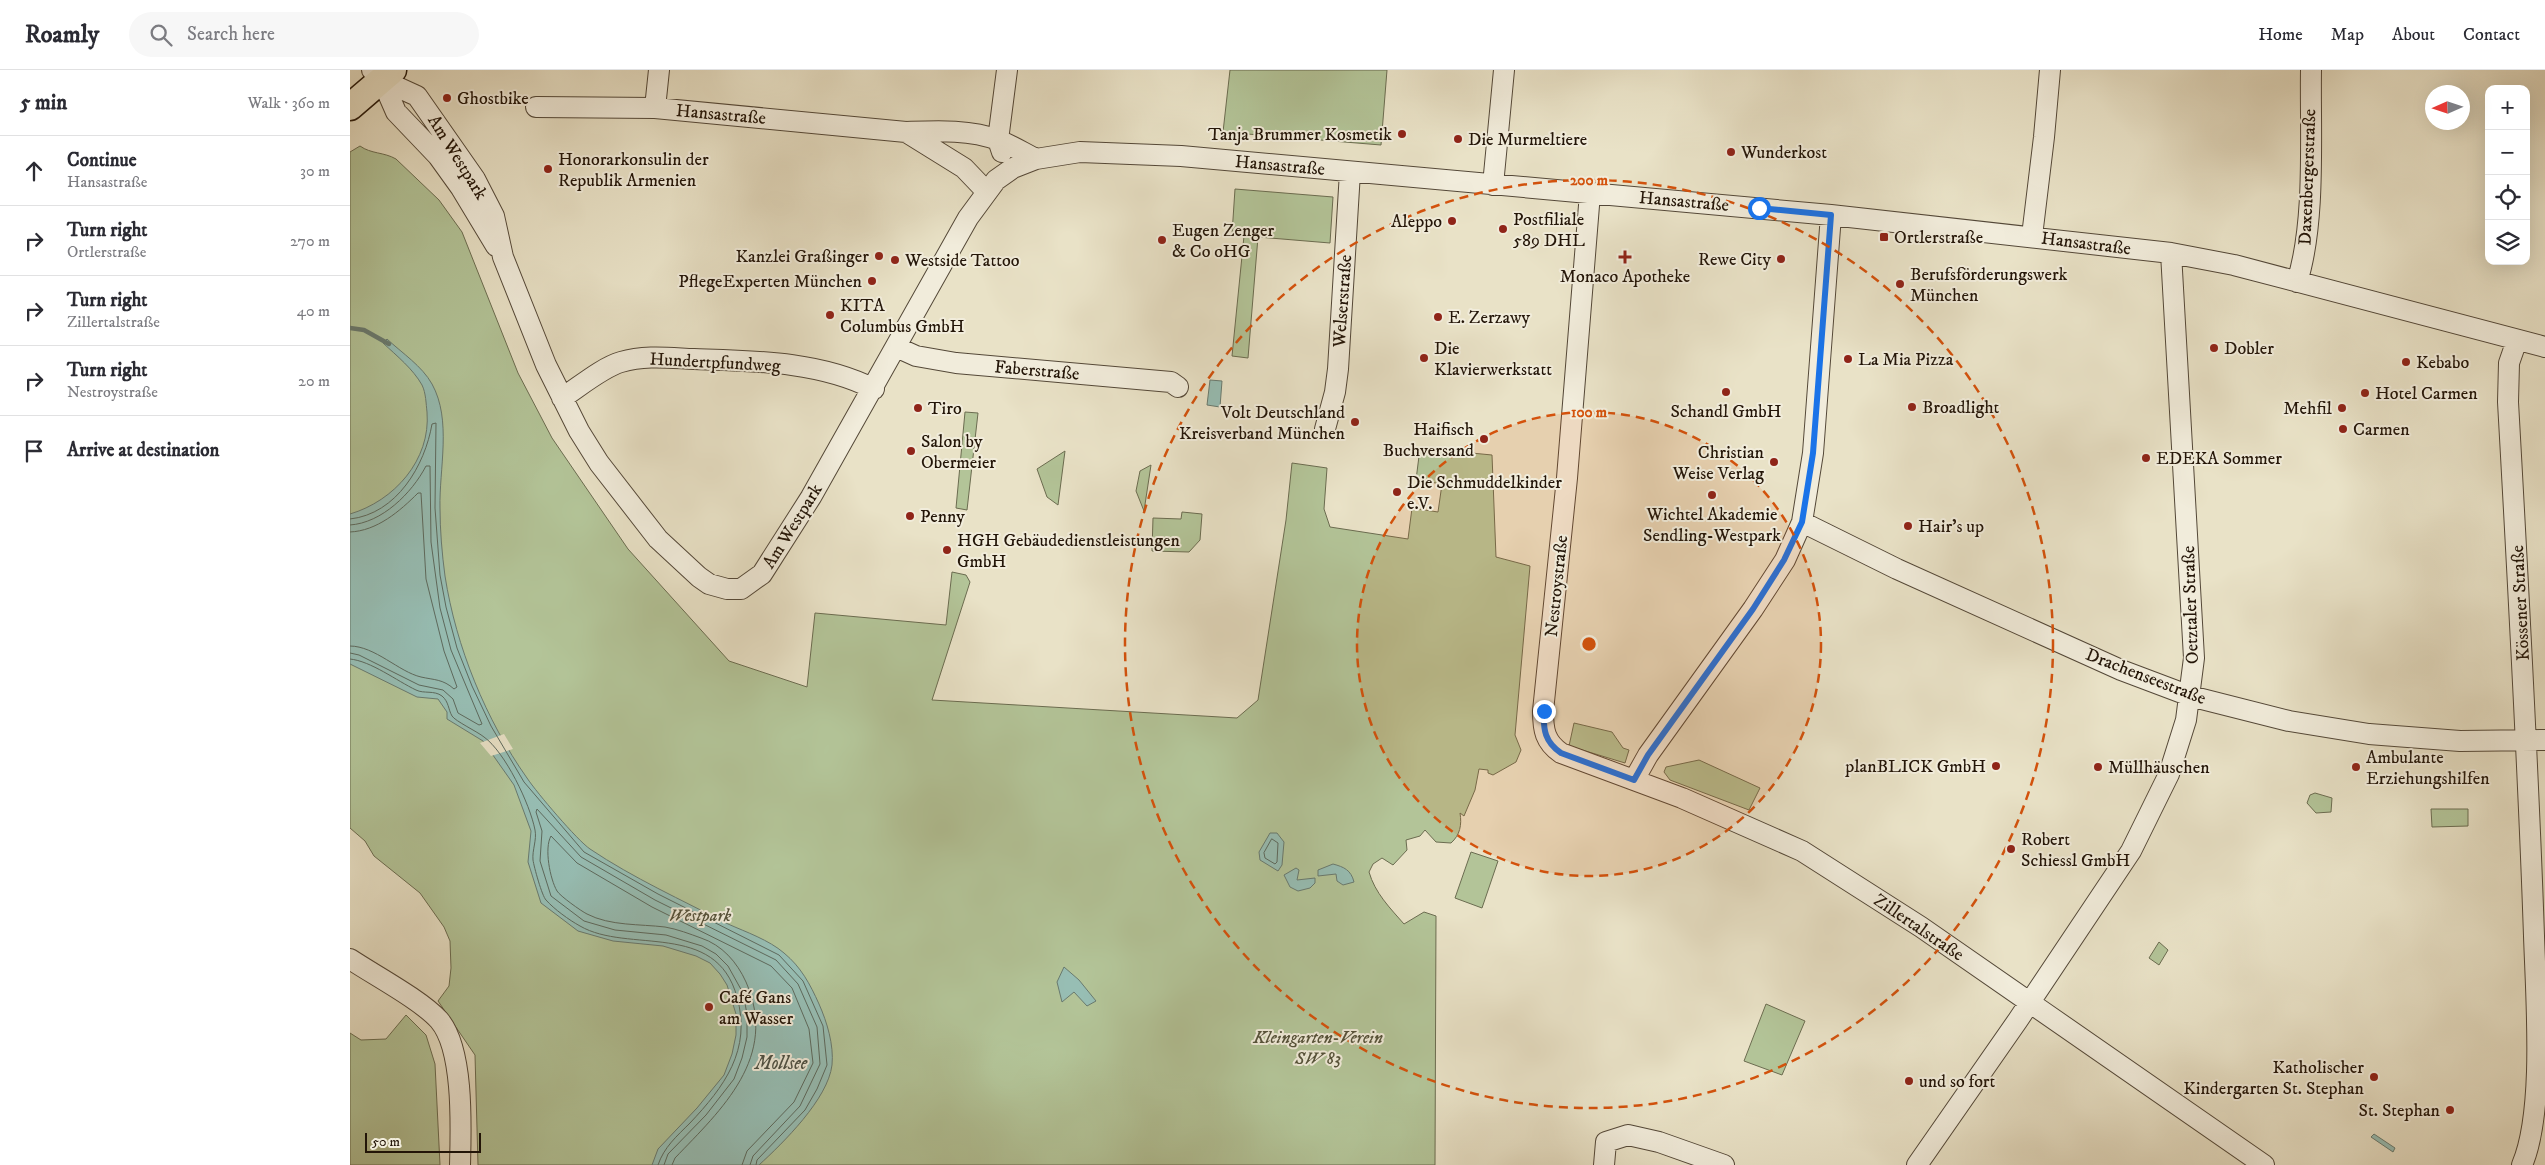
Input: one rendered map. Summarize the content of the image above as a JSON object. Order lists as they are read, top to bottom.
{
  "streets": {
    "street": [
      "Hansastraße",
      "Am Westpark",
      "Daxenbergerstraße",
      "Welserstraße",
      "Hundertpfundweg",
      "Faberstraße",
      "Nestroystraße",
      "Kössener Straße",
      "Oetztaler Straße",
      "Drachenseestraße",
      "Zillertalstraße"
    ]
  },
  "crossings": [
    ["Hansastraße", "Am Westpark"],
    ["Hansastraße", "Daxenbergerstraße"],
    ["Hansastraße", "Welserstraße"],
    ["Hansastraße", "Nestroystraße"],
    ["Hansastraße", "Kössener Straße"],
    ["Hansastraße", "Oetztaler Straße"],
    ["Am Westpark", "Hundertpfundweg"],
    ["Am Westpark", "Faberstraße"],
    ["Nestroystraße", "Zillertalstraße"],
    ["Kössener Straße", "Drachenseestraße"],
    ["Oetztaler Straße", "Drachenseestraße"],
    ["Oetztaler Straße", "Zillertalstraße"]
  ],
  "water": ["Mollsee"],
  "parks": ["Westpark", "Kleingarten-Verein SW 83"],
  "places": {
    "other": [
      "Ghostbike",
      "Tanja Brummer Kosmetik",
      "Die Murmeltiere",
      "Wunderkost",
      "Honorarkonsulin der Republik Armenien",
      "Aleppo",
      "Postfiliale 589 DHL",
      "Eugen Zenger & Co oHG",
      "Kanzlei Graßinger",
      "Rewe City",
      "Westside Tattoo",
      "PflegeExperten München",
      "Berufsförderungswerk München",
      "KITA Columbus GmbH",
      "E. Zerzawy",
      "Dobler",
      "Die Klavierwerkstatt",
      "La Mia Pizza",
      "Kebabo",
      "Schandl GmbH",
      "Hotel Carmen",
      "Broadlight",
      "Tiro",
      "Mehfil",
      "Volt Deutschland Kreisverband München",
      "Carmen",
      "Haifisch Buchversand",
      "Salon by Obermeier",
      "EDEKA Sommer",
      "Christian Weise Verlag",
      "Die Schmuddelkinder e.V.",
      "Wichtel Akademie Sendling-Westpark",
      "Penny",
      "Hair's up",
      "HGH Gebäudedienstleistungen GmbH",
      "planBLICK GmbH",
      "Müllhäuschen",
      "Ambulante Erziehungshilfen",
      "Robert Schiessl GmbH",
      "Café Gans am Wasser",
      "Katholischer Kindergarten St. Stephan",
      "und so fort",
      "St. Stephan"
    ],
    "transit": ["Ortlerstraße"],
    "health": ["Monaco Apotheke"]
  },
  "scale_bar": "50 m",
  "north": "left",
  "page": {
    "header": "Roamly",
    "search": "Search here",
    "nav": [
      "Home",
      "Map",
      "About",
      "Contact"
    ],
    "heading": ["5 min", "Walk · 360 m"],
    "map_buttons": ["+", "−"],
    "list": [
      ["Continue", "Hansastraße", "30 m"],
      ["Turn right", "Ortlerstraße", "270 m"],
      ["Turn right", "Zillertalstraße", "40 m"],
      ["Turn right", "Nestroystraße", "20 m"],
      "Arrive at destination"
    ],
    "scale": "50 m"
  },
  "rings": ["200 m", "100 m"]
}
